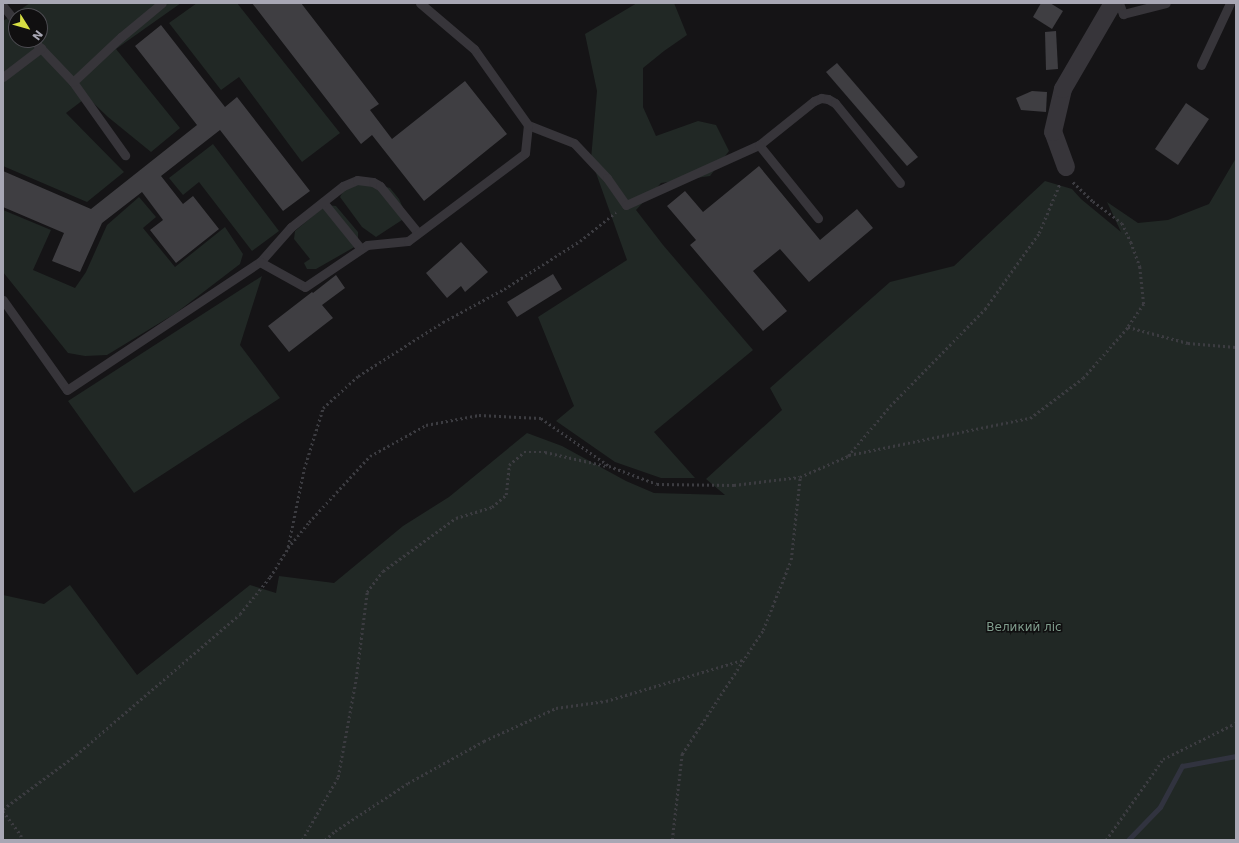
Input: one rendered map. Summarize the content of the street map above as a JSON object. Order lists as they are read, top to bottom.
{
  "parks": ["Великий ліс"],
  "north": "bottom right"
}
